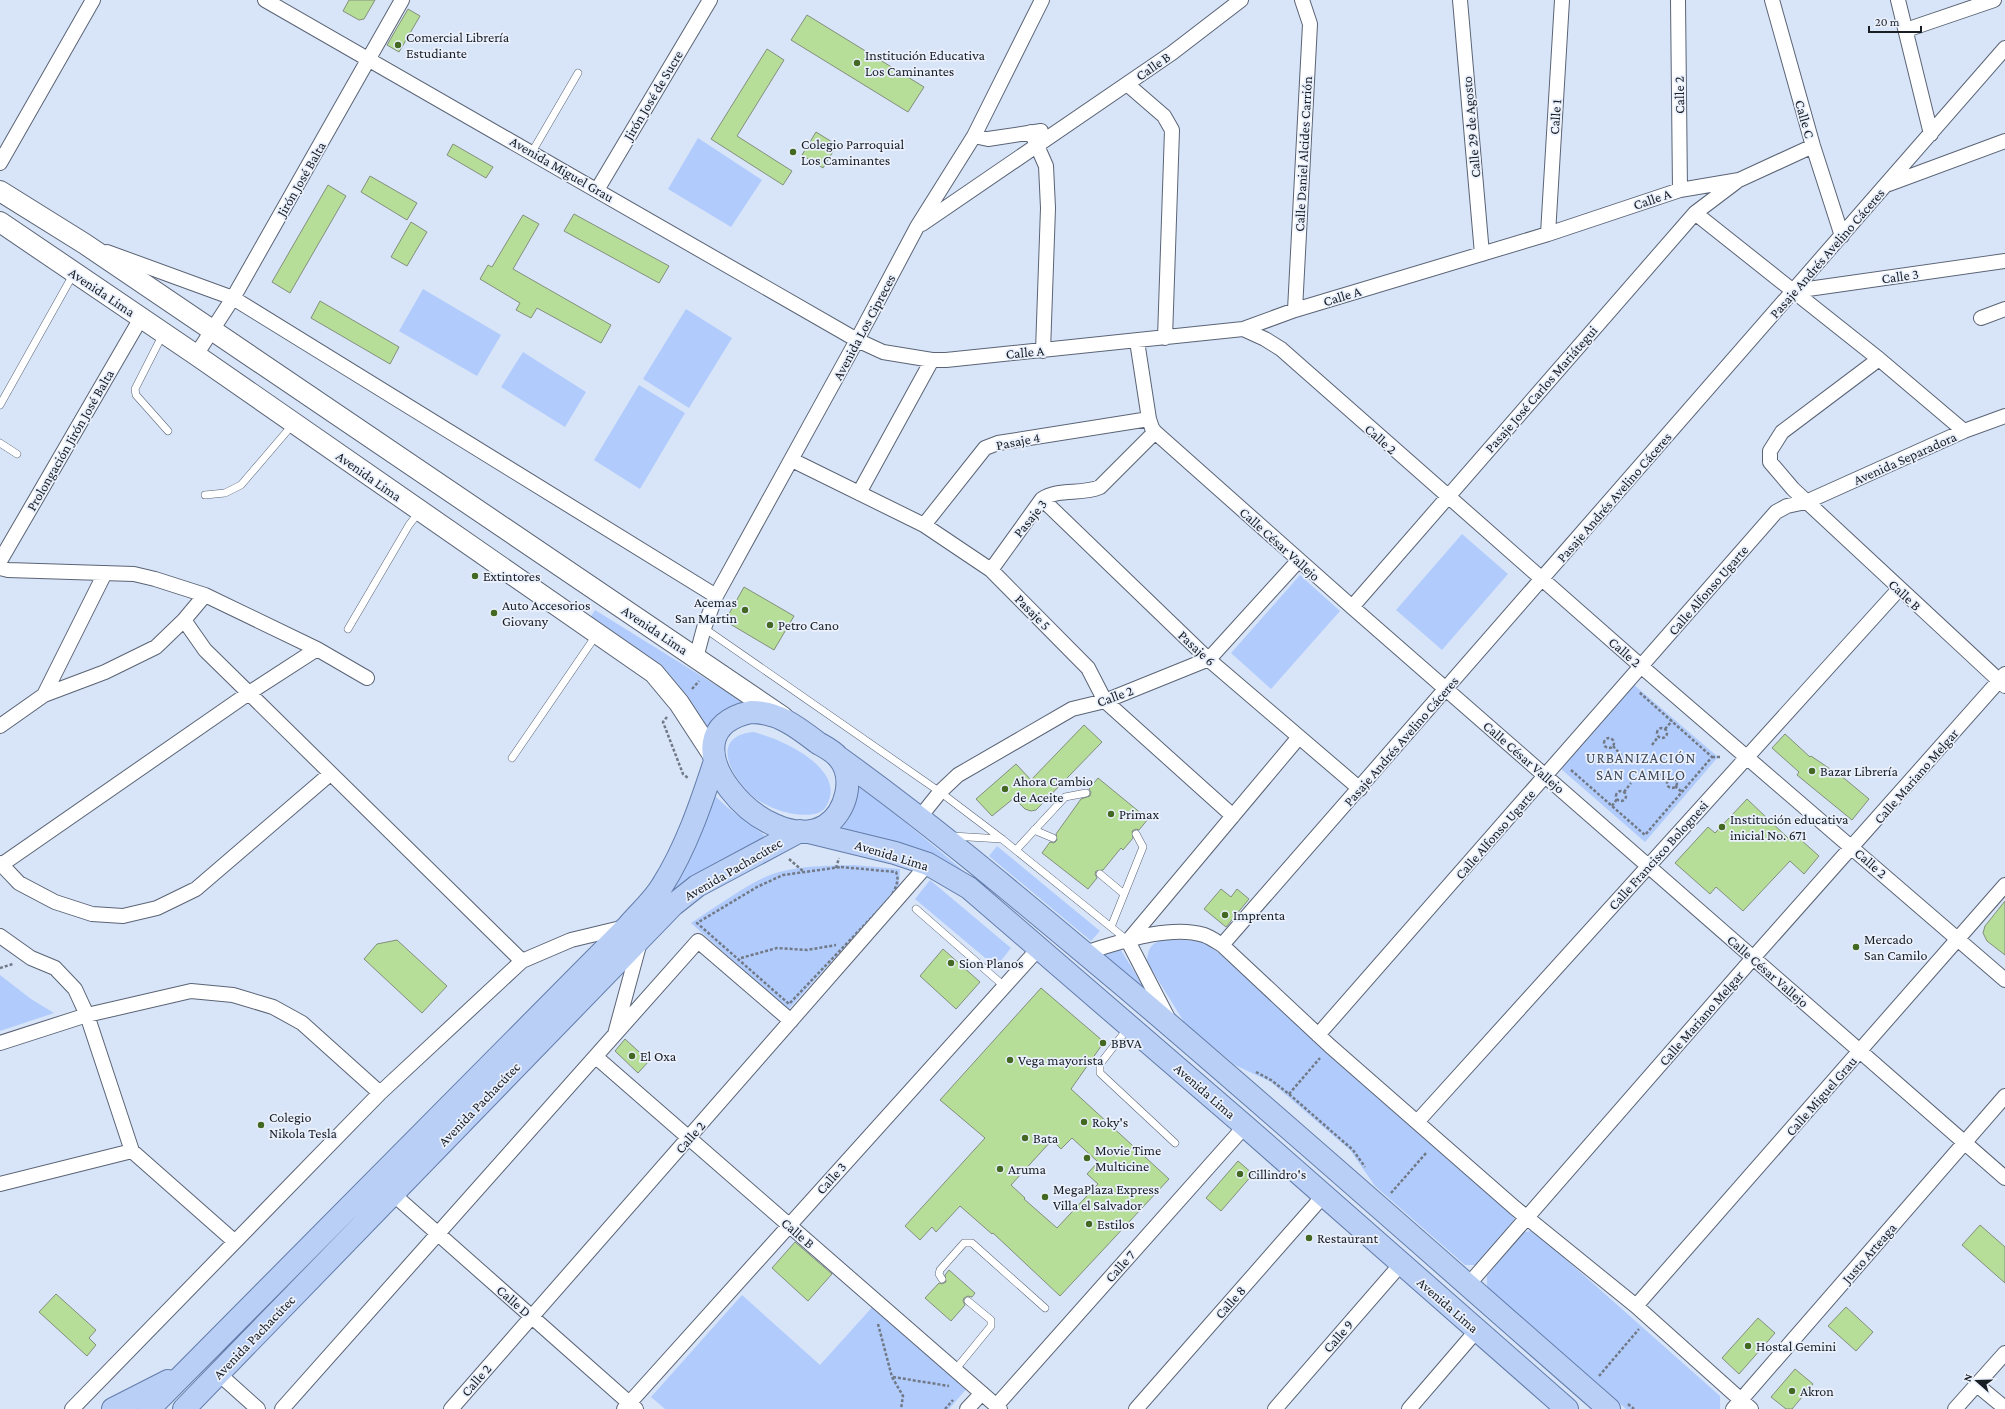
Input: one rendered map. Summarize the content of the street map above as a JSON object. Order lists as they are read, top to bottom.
{
  "streets": {
    "main road": ["Avenida Lima", "Avenida Pachacútec"],
    "street": [
      "Calle B",
      "Jirón José de Sucre",
      "Calle 2",
      "Calle 1",
      "Calle C",
      "Calle 29 de Agosto",
      "Calle Daniel Alcides Carrión",
      "Avenida Miguel Grau",
      "Jirón José Balta",
      "Calle A",
      "Pasaje Andrés Avelino Cáceres",
      "Calle 3",
      "Avenida Los Cipreces",
      "Pasaje José Carlos Mariátegui",
      "Prolongación Jirón José Balta",
      "Pasaje 4",
      "Avenida Separadora",
      "Pasaje 3",
      "Calle César Vallejo",
      "Calle Alfonso Ugarte",
      "Pasaje 5",
      "Pasaje 6",
      "Calle Mariano Melgar",
      "Calle Francisco Bolognesi",
      "Calle Miguel Grau",
      "Justo Arteaga",
      "Calle 7",
      "Calle D",
      "Calle 8",
      "Calle 9"
    ]
  },
  "crossings": [
    ["Calle B", "Calle 2"],
    ["Calle B", "Calle 3"],
    ["Calle B", "Avenida Los Cipreces"],
    ["Calle B", "Avenida Separadora"],
    ["Calle B", "Calle Alfonso Ugarte"],
    ["Calle B", "Calle Mariano Melgar"],
    ["Calle B", "Calle Francisco Bolognesi"],
    ["Calle B", "Calle 7"],
    ["Jirón José de Sucre", "Avenida Miguel Grau"],
    ["Calle 2", "Calle A"],
    ["Calle 2", "Pasaje Andrés Avelino Cáceres"],
    ["Calle 2", "Avenida Lima"],
    ["Calle 2", "Pasaje José Carlos Mariátegui"],
    ["Calle 2", "Calle César Vallejo"],
    ["Calle 2", "Calle Alfonso Ugarte"],
    ["Calle 2", "Pasaje 5"],
    ["Calle 2", "Pasaje 6"],
    ["Calle 2", "Calle Mariano Melgar"],
    ["Calle 2", "Calle Francisco Bolognesi"],
    ["Calle 2", "Calle Miguel Grau"],
    ["Calle 2", "Calle D"],
    ["Calle 1", "Calle A"],
    ["Calle C", "Calle A"],
    ["Calle C", "Pasaje Andrés Avelino Cáceres"],
    ["Calle 29 de Agosto", "Calle A"],
    ["Calle Daniel Alcides Carrión", "Calle A"],
    ["Avenida Miguel Grau", "Jirón José Balta"],
    ["Avenida Miguel Grau", "Calle A"],
    ["Avenida Miguel Grau", "Avenida Los Cipreces"],
    ["Jirón José Balta", "Avenida Lima"],
    ["Calle A", "Avenida Los Cipreces"],
    ["Calle A", "Pasaje José Carlos Mariátegui"],
    ["Pasaje Andrés Avelino Cáceres", "Calle 3"],
    ["Pasaje Andrés Avelino Cáceres", "Calle César Vallejo"],
    ["Pasaje Andrés Avelino Cáceres", "Pasaje 6"],
    ["Calle 3", "Avenida Lima"],
    ["Calle 3", "Calle D"],
    ["Avenida Lima", "Avenida Los Cipreces"],
    ["Avenida Lima", "Prolongación Jirón José Balta"],
    ["Avenida Lima", "Calle Mariano Melgar"],
    ["Avenida Lima", "Avenida Pachacútec"],
    ["Avenida Lima", "Calle 7"],
    ["Avenida Lima", "Calle 8"],
    ["Avenida Lima", "Calle 9"],
    ["Avenida Los Cipreces", "Pasaje 5"],
    ["Pasaje José Carlos Mariátegui", "Calle César Vallejo"],
    ["Pasaje 4", "Pasaje 3"],
    ["Pasaje 4", "Calle César Vallejo"],
    ["Pasaje 4", "Pasaje 5"],
    ["Avenida Separadora", "Calle Alfonso Ugarte"],
    ["Pasaje 3", "Calle César Vallejo"],
    ["Pasaje 3", "Pasaje 5"],
    ["Pasaje 3", "Pasaje 6"],
    ["Calle César Vallejo", "Calle Alfonso Ugarte"],
    ["Calle César Vallejo", "Calle Mariano Melgar"],
    ["Calle César Vallejo", "Calle Francisco Bolognesi"],
    ["Calle César Vallejo", "Calle Miguel Grau"],
    ["Calle César Vallejo", "Justo Arteaga"],
    ["Avenida Pachacútec", "Calle D"]
  ],
  "districts": ["URBANIZACIÓN SAN CAMILO"],
  "places": [
    "Comercial Librería Estudiante",
    "Institución Educativa Los Caminantes",
    "Colegio Parroquial Los Caminantes",
    "Extintores",
    "Acemas San Martin",
    "Auto Accesorios Giovany",
    "Petro Cano",
    "Bazar Librería",
    "Ahora Cambio de Aceite",
    "Primax",
    "Institución educativa inicial No. 671",
    "Imprenta",
    "Mercado San Camilo",
    "Sion Planos",
    "BBVA",
    "El Oxa",
    "Vega mayorista",
    "Roky's",
    "Colegio Nikola Tesla",
    "Bata",
    "Movie Time Multicine",
    "Aruma",
    "Cillindro's",
    "MegaPlaza Express Villa el Salvador",
    "Estilos",
    "Restaurant",
    "Hostal Gemini",
    "Akron"
  ],
  "scale_bar": "20 m",
  "north": "left"
}
